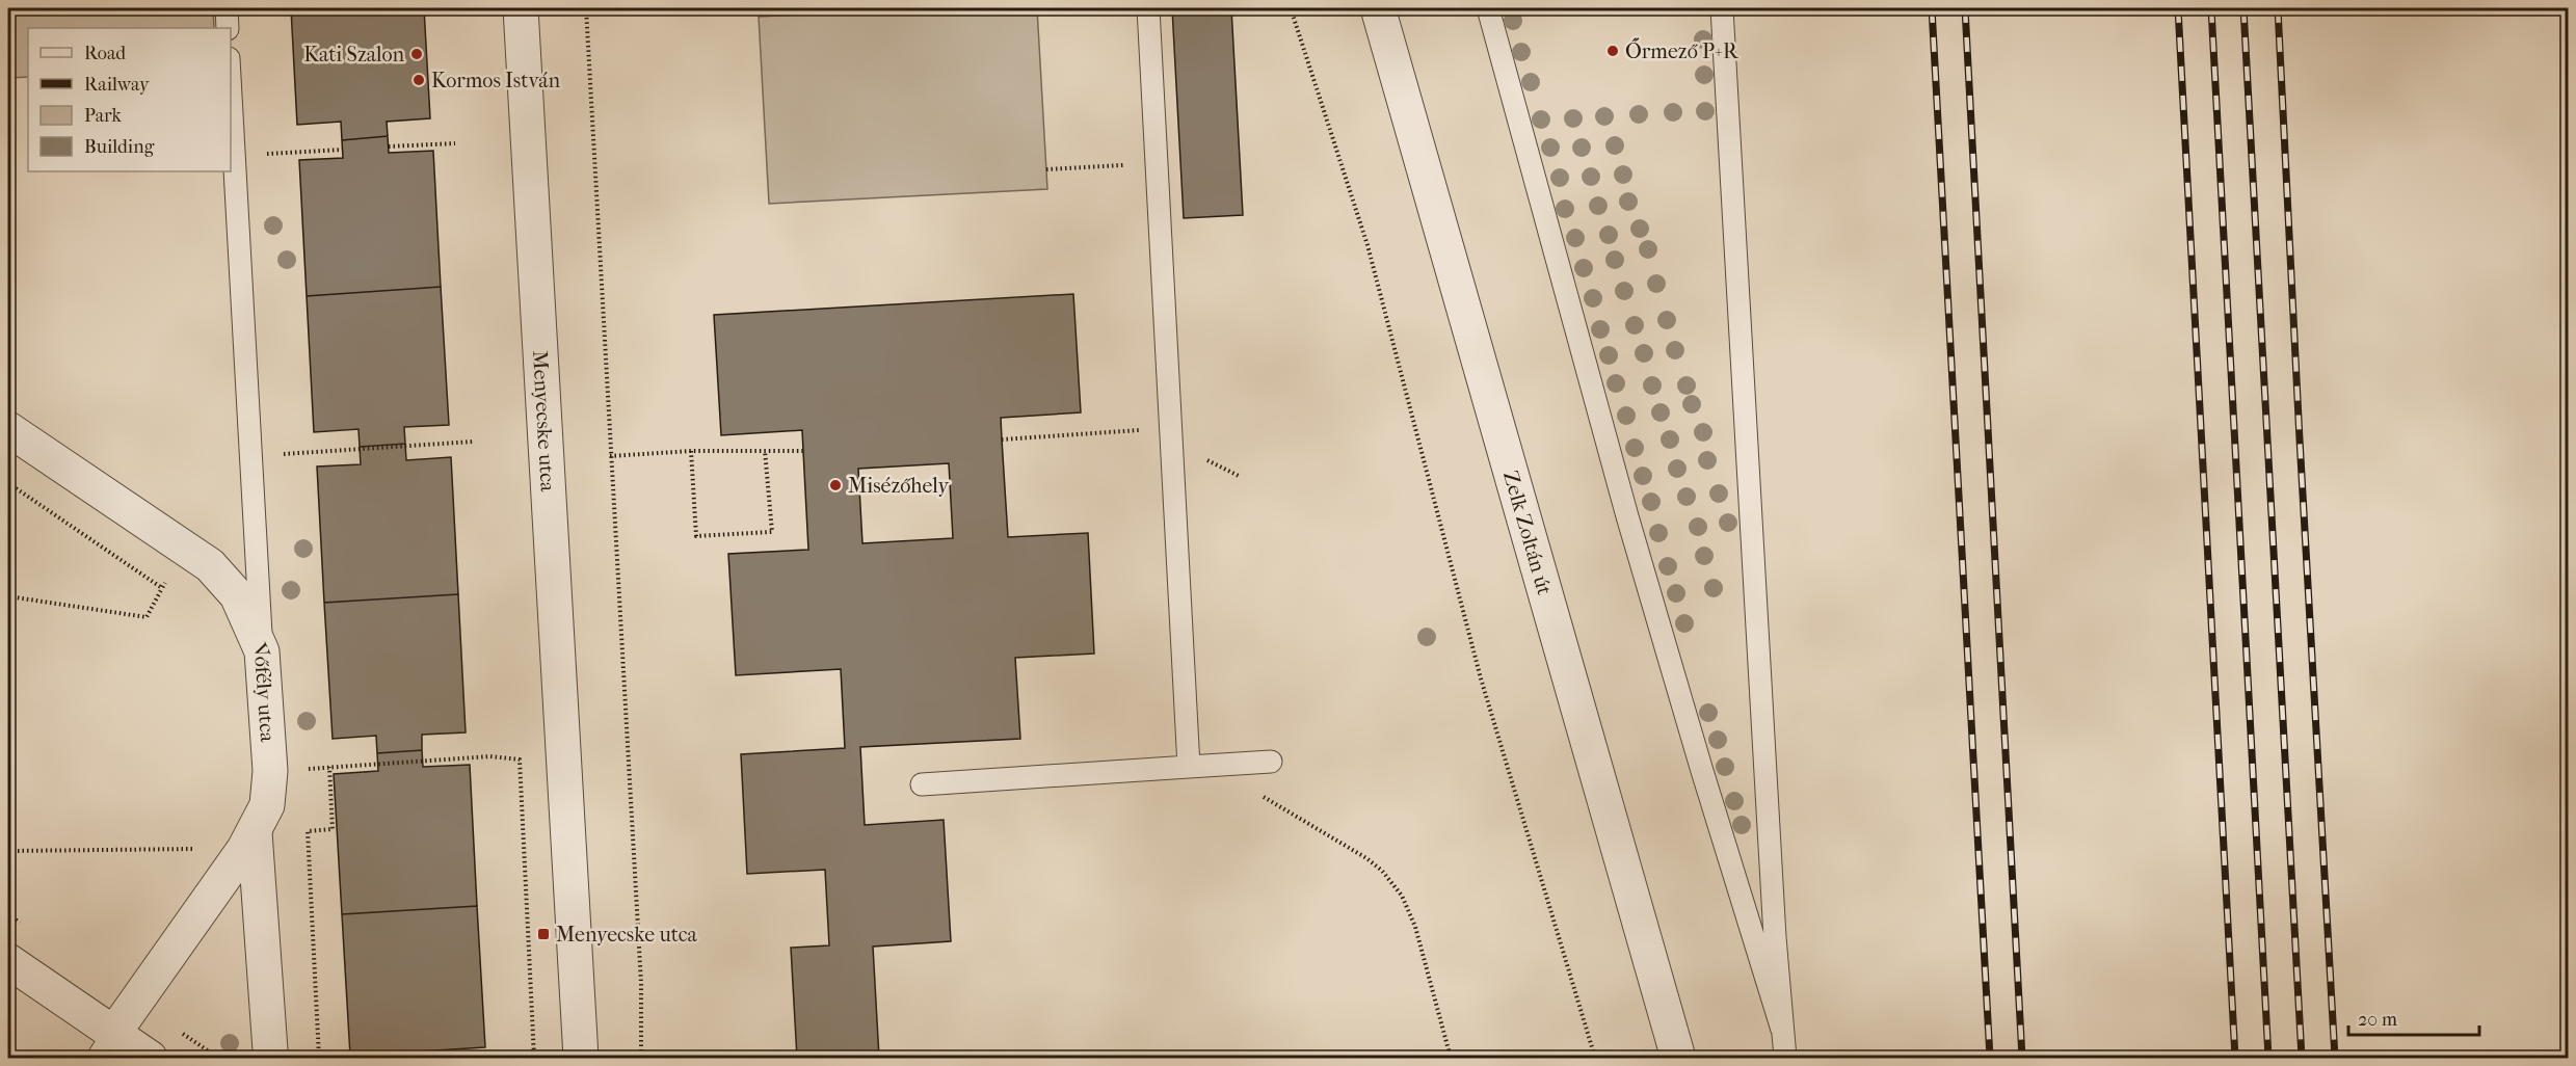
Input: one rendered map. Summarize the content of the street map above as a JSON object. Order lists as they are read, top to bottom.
{
  "streets": {
    "street": ["Menyecske utca", "Zelk Zoltán út", "Vőfély utca"]
  },
  "places": {
    "other": [
      "Őrmező P+R",
      "Kati Szalon",
      "Kormos István",
      "Misézőhely"
    ],
    "transit": ["Menyecske utca"]
  },
  "legend": [
    "Road",
    "Railway",
    "Park",
    "Building"
  ],
  "scale_bar": "20 m"
}
